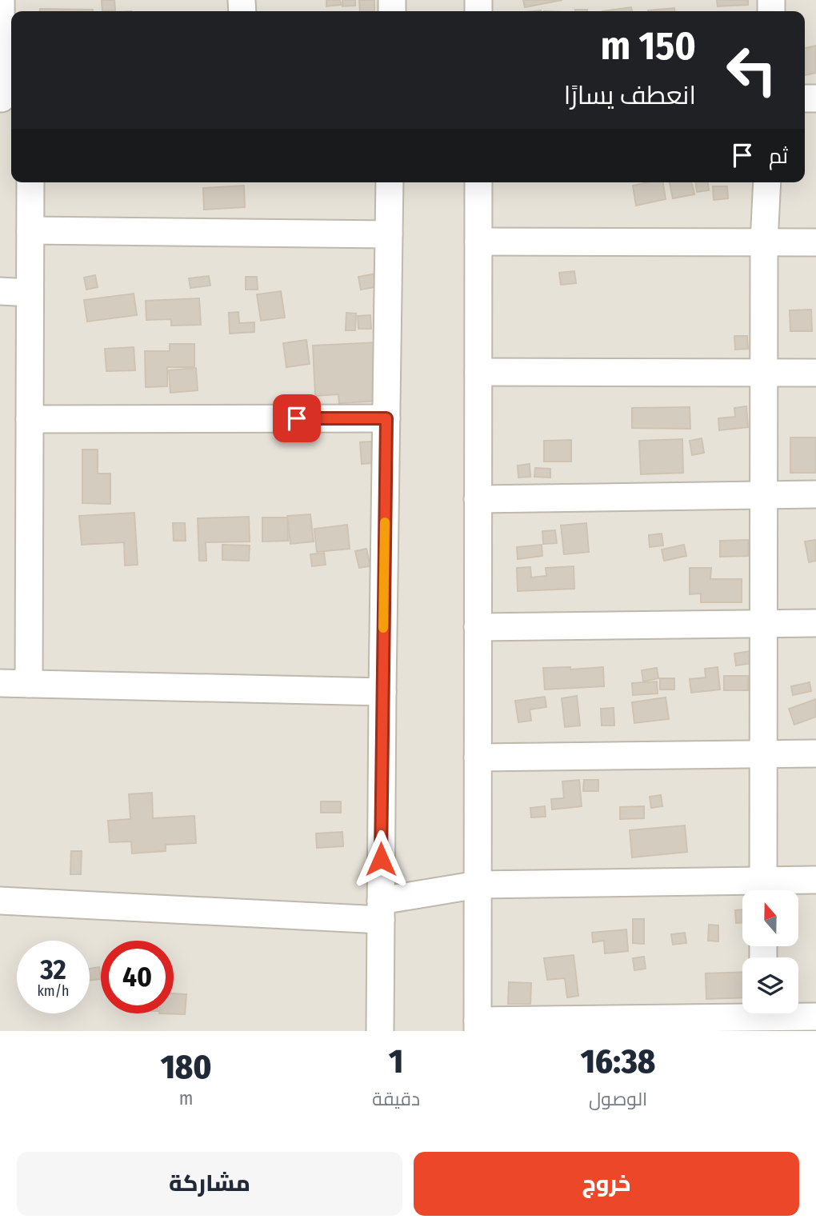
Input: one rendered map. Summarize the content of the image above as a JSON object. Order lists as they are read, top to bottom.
{
  "north": "top",
  "page": {
    "turn": ["150 m", "انعطف يسارًا"],
    "then": "ثم",
    "speed": "32 km/h",
    "limit": "40",
    "eta": [
      "16:38",
      "الوصول",
      "1",
      "دقيقة",
      "180",
      "m"
    ],
    "buttons": ["خروج", "مشاركة"]
  }
}
